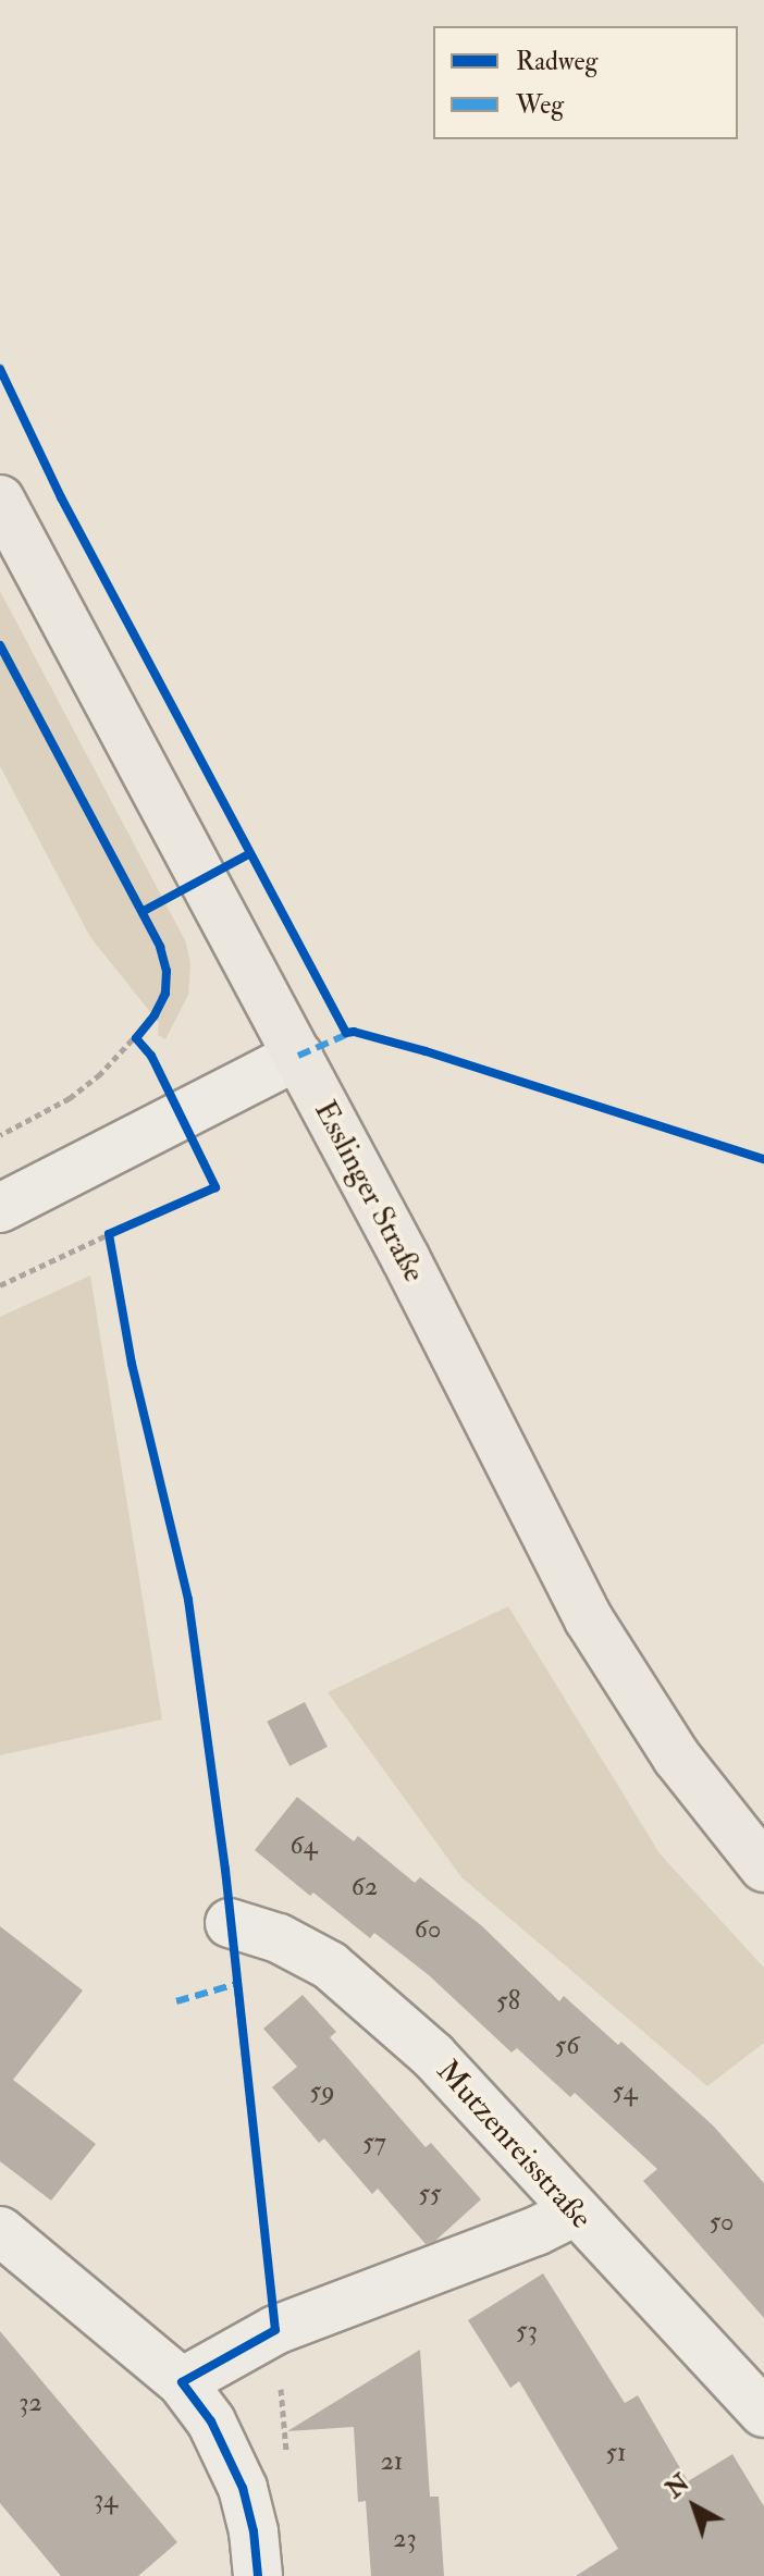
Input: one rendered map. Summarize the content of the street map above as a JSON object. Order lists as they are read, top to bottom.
{
  "streets": {
    "main road": ["Esslinger Straße"],
    "street": ["Mutzenreisstraße"]
  },
  "house_numbers": [
    "64",
    "62",
    "60",
    "58",
    "56",
    "59",
    "54",
    "57",
    "55",
    "50",
    "53",
    "32",
    "51",
    "21",
    "34",
    "23"
  ],
  "legend": ["Radweg", "Weg"],
  "north": "top left"
}
